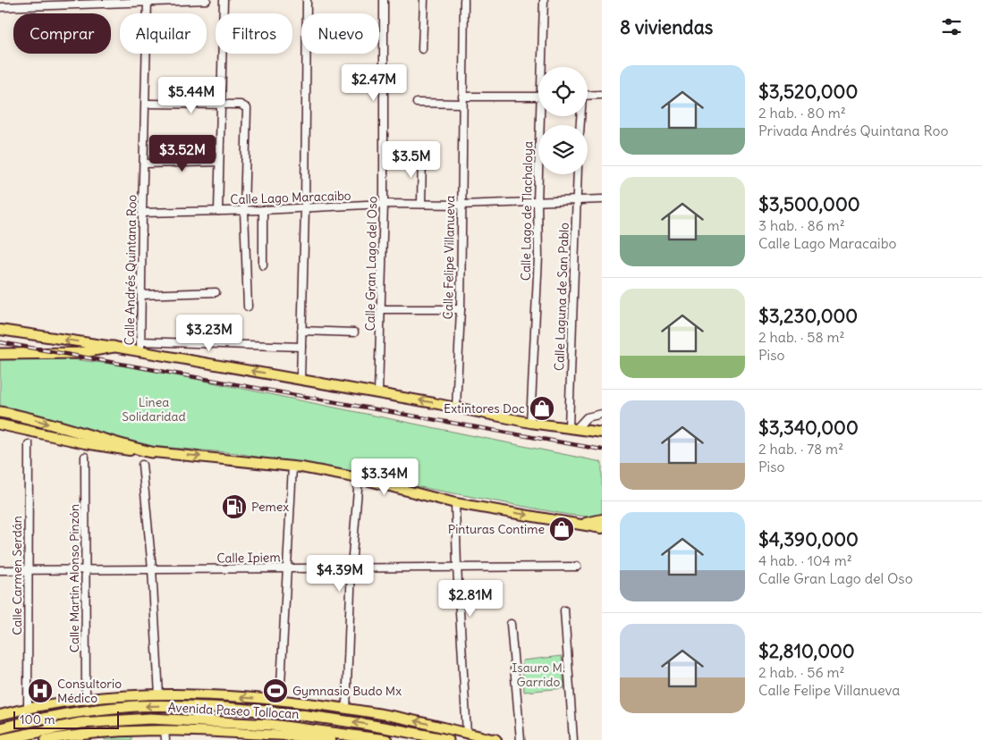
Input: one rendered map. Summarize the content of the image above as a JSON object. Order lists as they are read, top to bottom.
{
  "streets": {
    "highway": ["Avenida Paseo Tollocan"],
    "street": [
      "Calle Lago Maracaibo",
      "Calle Lago de Tlachaloya",
      "Calle Felipe Villanueva",
      "Calle Gran Lago del Oso",
      "Calle Andrés Quintana Roo",
      "Calle Laguna de San Pablo",
      "Calle Ipiem",
      "Calle Carmen Serdán",
      "Calle Martín Alonso Pinzón"
    ]
  },
  "crossings": [
    ["Calle Lago Maracaibo", "Calle Lago de Tlachaloya"],
    ["Calle Lago Maracaibo", "Calle Felipe Villanueva"],
    ["Calle Lago Maracaibo", "Calle Gran Lago del Oso"],
    ["Calle Lago Maracaibo", "Calle Andrés Quintana Roo"],
    ["Calle Lago Maracaibo", "Calle Laguna de San Pablo"],
    ["Calle Ipiem", "Calle Carmen Serdán"],
    ["Calle Ipiem", "Calle Martín Alonso Pinzón"],
    ["Calle Carmen Serdán", "Avenida Paseo Tollocan"],
    ["Calle Martín Alonso Pinzón", "Avenida Paseo Tollocan"]
  ],
  "parks": ["Linea Solidaridad", "Isauro M. Garrido"],
  "places": {
    "shop": ["Extintores Doc", "Pinturas Contime"],
    "fuel station": ["Pemex"],
    "hospital": ["Consultorio Médico"],
    "sports": ["Gymnasio Budo Mx"]
  },
  "scale_bar": "100 m",
  "page": {
    "heading": "8 viviendas",
    "chip": [
      "Comprar",
      "Alquilar",
      "Filtros",
      "Nuevo"
    ],
    "list": [
      {
        "name": "$3,520,000",
        "note": "2 hab. · 80 m² · Privada Andrés Quintana Roo"
      },
      {
        "name": "$3,500,000",
        "note": "3 hab. · 86 m² · Calle Lago Maracaibo"
      },
      {
        "name": "$3,230,000",
        "note": "2 hab. · 58 m² · Piso"
      },
      {
        "name": "$3,340,000",
        "note": "2 hab. · 78 m² · Piso"
      },
      {
        "name": "$4,390,000",
        "note": "4 hab. · 104 m² · Calle Gran Lago del Oso"
      },
      {
        "name": "$2,810,000",
        "note": "2 hab. · 56 m² · Calle Felipe Villanueva"
      }
    ],
    "price": [
      "$2.47M",
      "$5.44M",
      "$3.52M",
      "$3.5M",
      "$3.23M",
      "$3.34M",
      "$4.39M",
      "$2.81M"
    ],
    "scale": "100 m"
  }
}
